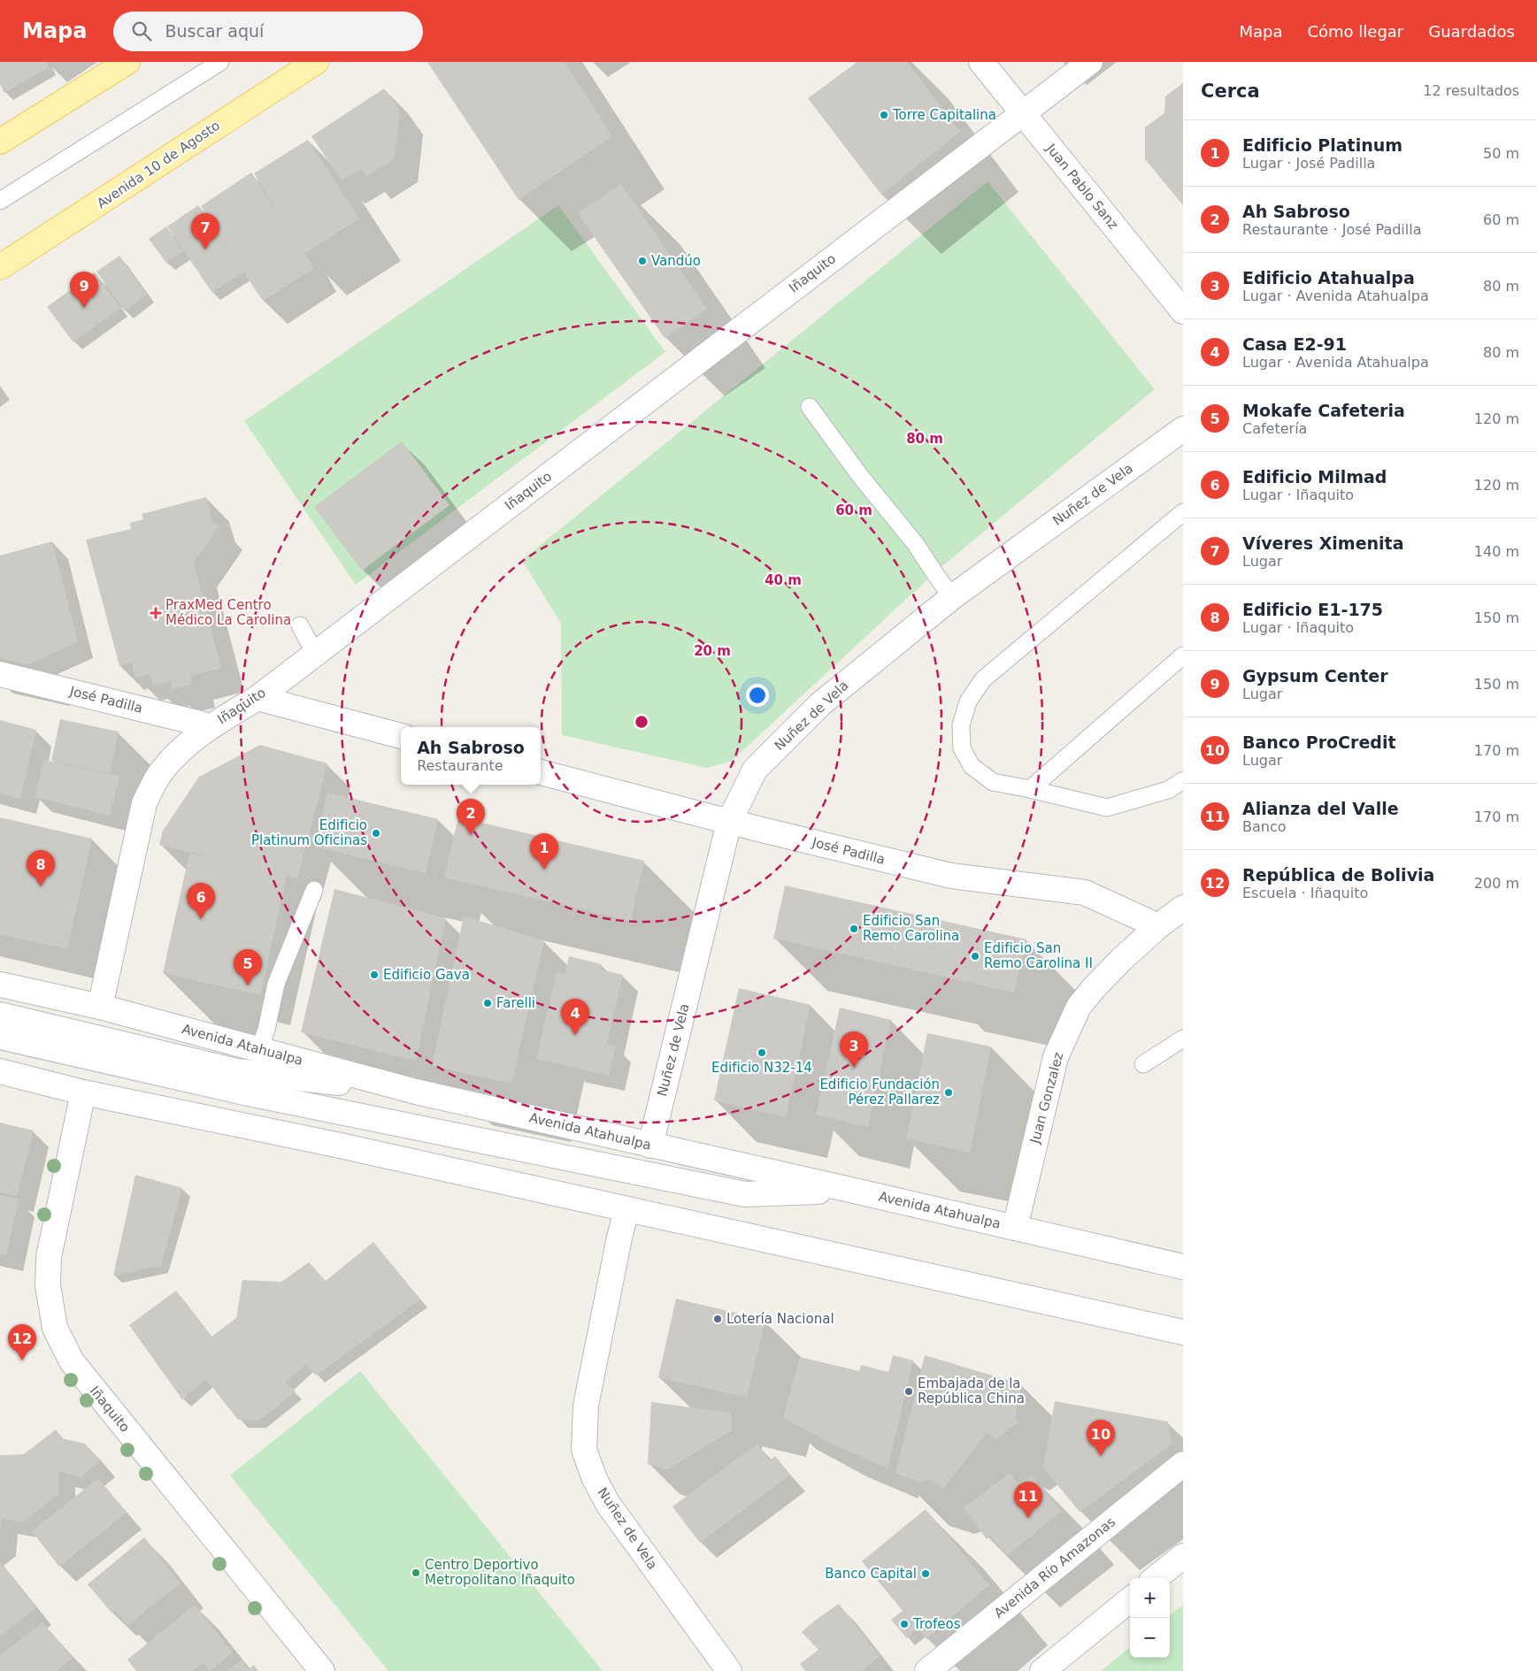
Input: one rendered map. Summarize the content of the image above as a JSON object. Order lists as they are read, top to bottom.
{
  "streets": {
    "main road": ["Avenida 10 de Agosto"],
    "street": [
      "Juan Pablo Sanz",
      "Iñaquito",
      "Nuñez de Vela",
      "José Padilla",
      "Avenida Atahualpa",
      "Juan Gonzalez",
      "Avenida Río Amazonas"
    ]
  },
  "crossings": [
    ["Juan Pablo Sanz", "Iñaquito"],
    ["Iñaquito", "José Padilla"],
    ["Iñaquito", "Avenida Atahualpa"],
    ["Nuñez de Vela", "José Padilla"],
    ["Nuñez de Vela", "Avenida Atahualpa"],
    ["José Padilla", "Juan Gonzalez"],
    ["Avenida Atahualpa", "Juan Gonzalez"]
  ],
  "places": {
    "other": [
      "Torre Capitalina",
      "Vandúo",
      "Edificio Platinum Oficinas",
      "Edificio San Remo Carolina",
      "Edificio San Remo Carolina II",
      "Edificio Gava",
      "Farelli",
      "Edificio N32-14",
      "Edificio Fundación Pérez Pallarez",
      "Lotería Nacional",
      "Embajada de la República China",
      "Centro Deportivo Metropolitano Iñaquito",
      "Banco Capital",
      "Trofeos"
    ],
    "health": ["PraxMed Centro Médico La Carolina"]
  },
  "page": {
    "header": "Mapa",
    "search": "Buscar aquí",
    "nav": ["Mapa", "Cómo llegar", "Guardados"],
    "heading": ["Cerca", "12 resultados"],
    "list": [
      {
        "mark": "1",
        "name": "Edificio Platinum",
        "note": "Lugar · José Padilla",
        "value": "50 m"
      },
      {
        "mark": "2",
        "name": "Ah Sabroso",
        "note": "Restaurante · José Padilla",
        "value": "60 m"
      },
      {
        "mark": "3",
        "name": "Edificio Atahualpa",
        "note": "Lugar · Avenida Atahualpa",
        "value": "80 m"
      },
      {
        "mark": "4",
        "name": "Casa E2-91",
        "note": "Lugar · Avenida Atahualpa",
        "value": "80 m"
      },
      {
        "mark": "5",
        "name": "Mokafe Cafeteria",
        "note": "Cafetería",
        "value": "120 m"
      },
      {
        "mark": "6",
        "name": "Edificio Milmad",
        "note": "Lugar · Iñaquito",
        "value": "120 m"
      },
      {
        "mark": "7",
        "name": "Víveres Ximenita",
        "note": "Lugar",
        "value": "140 m"
      },
      {
        "mark": "8",
        "name": "Edificio E1-175",
        "note": "Lugar · Iñaquito",
        "value": "150 m"
      },
      {
        "mark": "9",
        "name": "Gypsum Center",
        "note": "Lugar",
        "value": "150 m"
      },
      {
        "mark": "10",
        "name": "Banco ProCredit",
        "note": "Lugar",
        "value": "170 m"
      },
      {
        "mark": "11",
        "name": "Alianza del Valle",
        "note": "Banco",
        "value": "170 m"
      },
      {
        "mark": "12",
        "name": "República de Bolivia",
        "note": "Escuela · Iñaquito",
        "value": "200 m"
      }
    ],
    "pins": [
      "7",
      "9",
      "2",
      "1",
      "8",
      "6",
      "5",
      "4",
      "3",
      "12",
      "10",
      "11"
    ],
    "popup": ["Ah Sabroso", "Restaurante"],
    "map_buttons": ["+", "−"]
  },
  "rings": [
    "80 m",
    "60 m",
    "40 m",
    "20 m"
  ]
}
